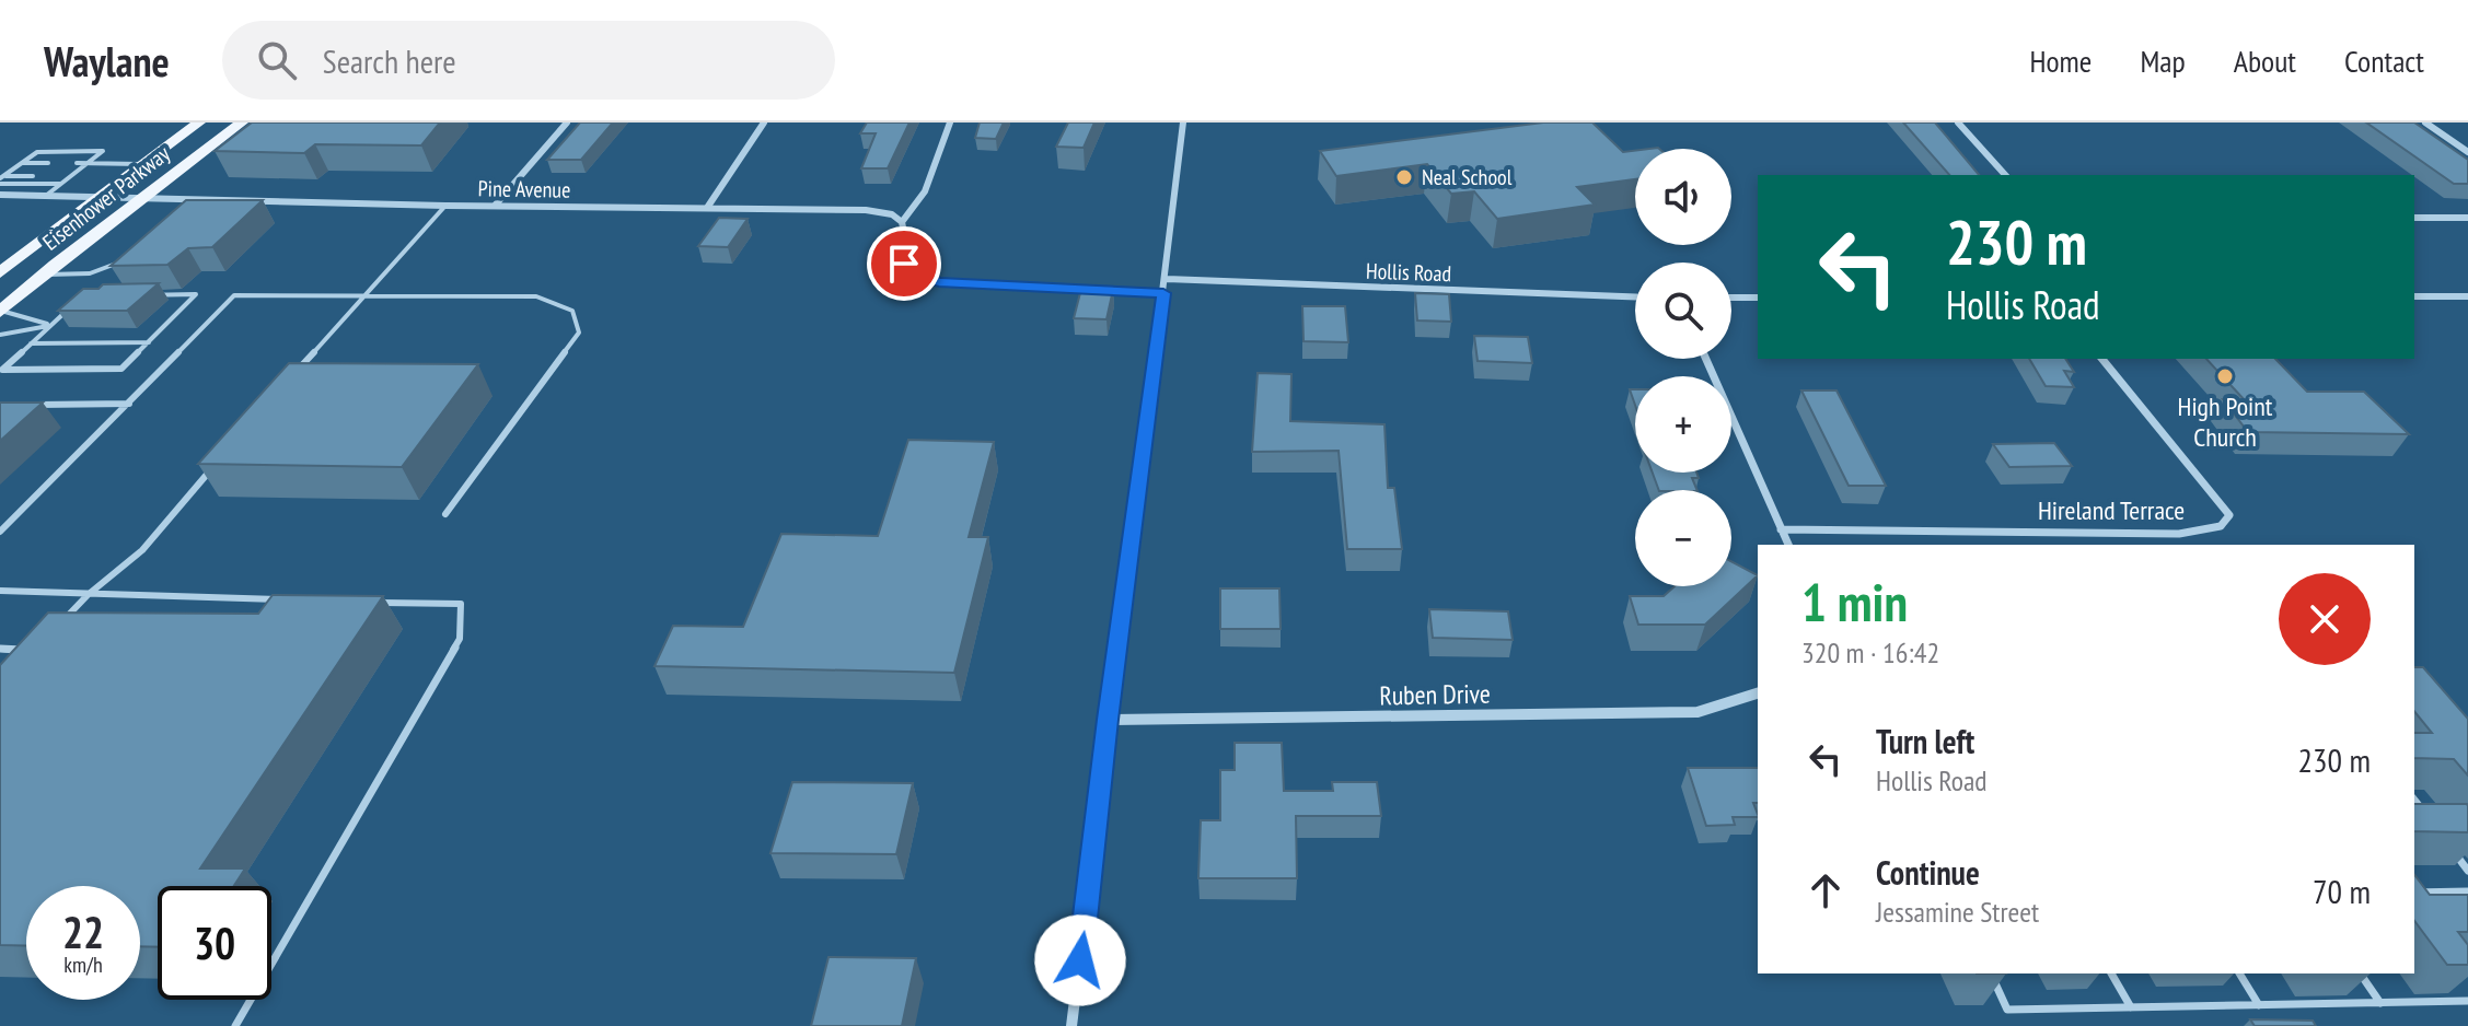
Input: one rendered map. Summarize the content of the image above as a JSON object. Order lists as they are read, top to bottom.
{
  "streets": {
    "main road": ["Eisenhower Parkway"],
    "street": [
      "Pine Avenue",
      "Hollis Road",
      "Hireland Terrace",
      "Ruben Drive"
    ]
  },
  "crossings": [
    ["Pine Avenue", "Eisenhower Parkway"]
  ],
  "places": ["Neal School", "High Point Church"],
  "page": {
    "header": "Waylane",
    "search": "Search here",
    "nav": [
      "Home",
      "Map",
      "About",
      "Contact"
    ],
    "map_buttons": ["+", "−"],
    "turn": ["230 m", "Hollis Road"],
    "heading": ["1 min", "320 m · 16:42"],
    "list": [
      {
        "name": "Turn left",
        "note": "Hollis Road",
        "value": "230 m"
      },
      {
        "name": "Continue",
        "note": "Jessamine Street",
        "value": "70 m"
      }
    ],
    "speed": "22 km/h",
    "limit": "30"
  }
}
